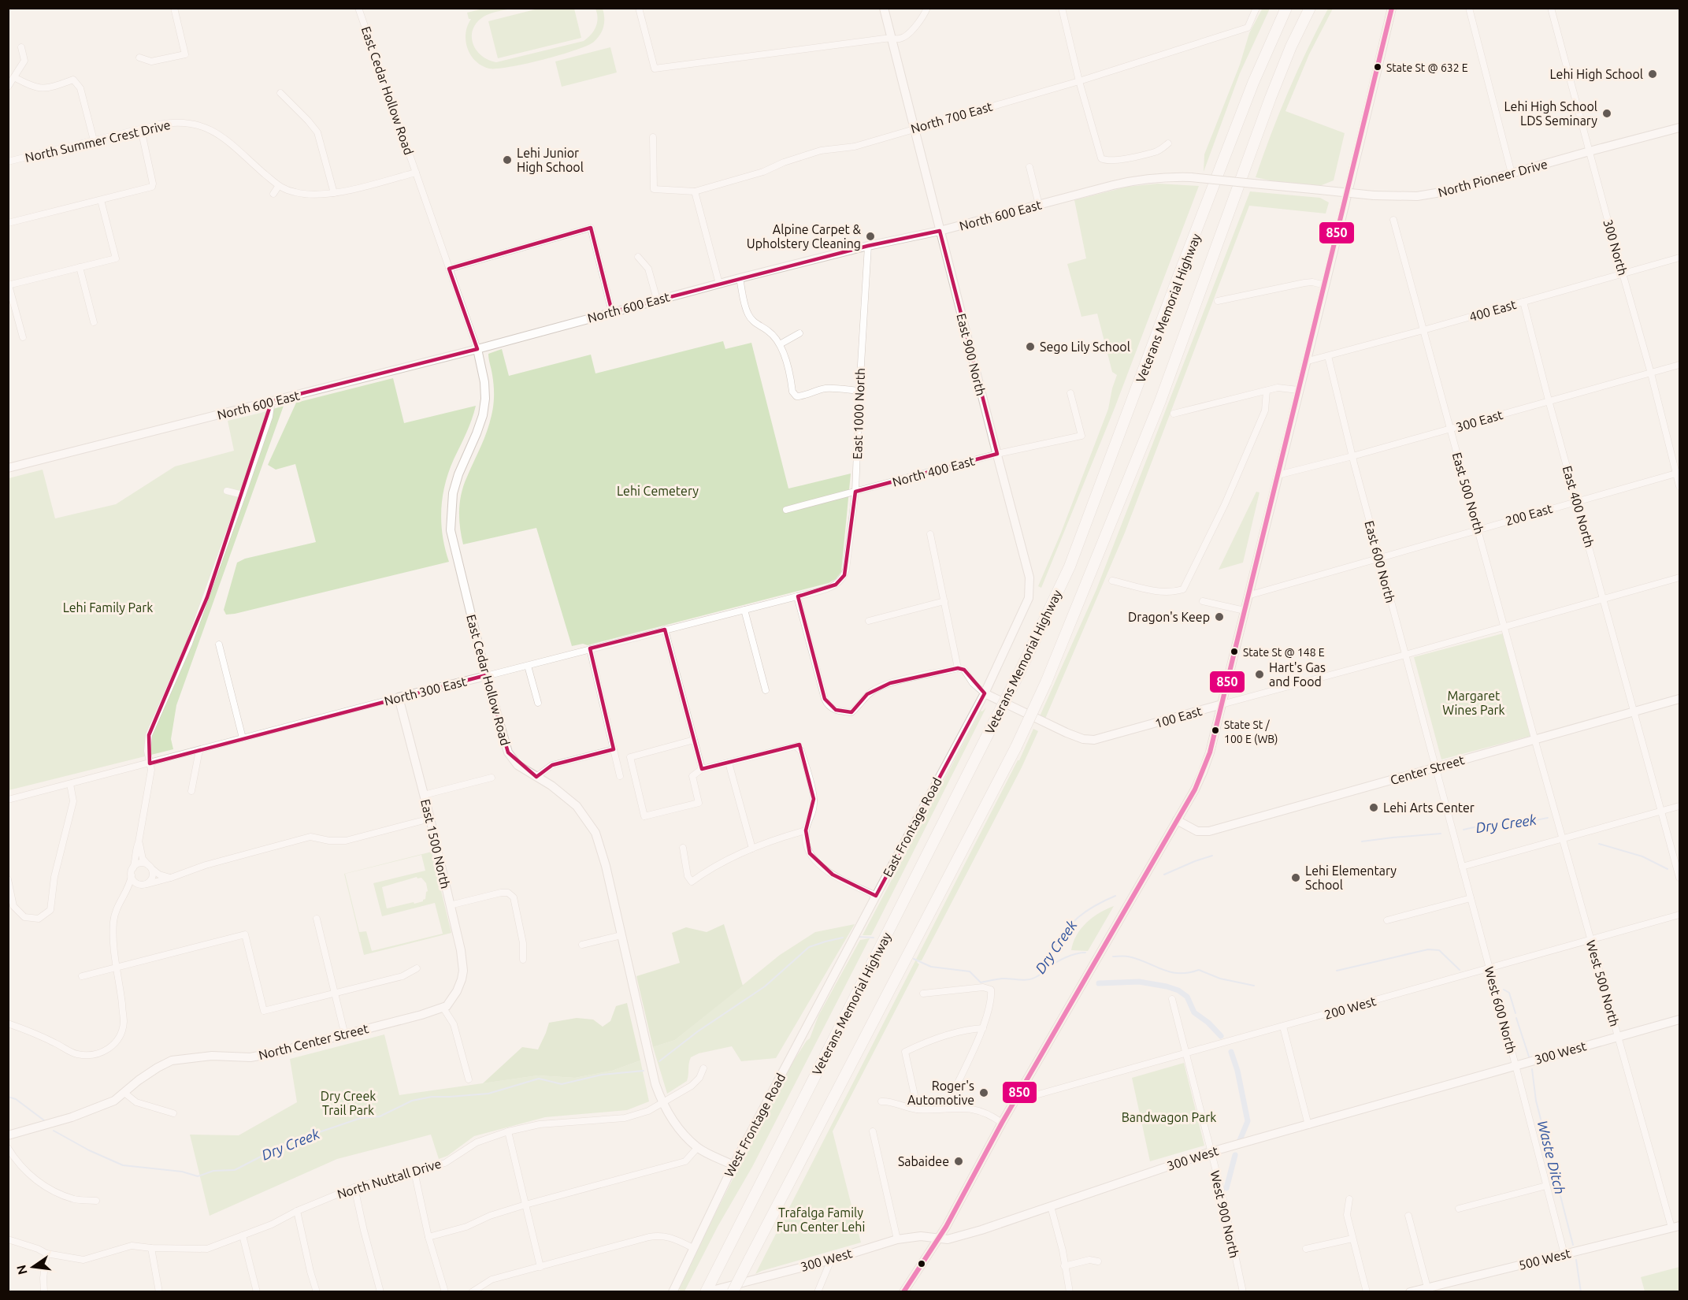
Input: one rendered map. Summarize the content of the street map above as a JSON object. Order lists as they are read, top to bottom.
{
  "streets": {
    "highway": ["Veterans Memorial Highway"],
    "street": [
      "East Cedar Hollow Road",
      "North 700 East",
      "North Summer Crest Drive",
      "North Pioneer Drive",
      "North 600 East",
      "300 North",
      "400 East",
      "East 900 North",
      "East 1000 North",
      "300 East",
      "North 400 East",
      "East 500 North",
      "East 400 North",
      "200 East",
      "East 600 North",
      "North 300 East",
      "100 East",
      "Center Street",
      "East Frontage Road",
      "East 1500 North",
      "West 500 North",
      "200 West",
      "West 600 North",
      "North Center Street",
      "300 West",
      "West Frontage Road",
      "North Nuttall Drive",
      "West 900 North",
      "500 West"
    ]
  },
  "crossings": [
    ["East Cedar Hollow Road", "North Summer Crest Drive"],
    ["East Cedar Hollow Road", "North 600 East"],
    ["East Cedar Hollow Road", "North 300 East"],
    ["East Cedar Hollow Road", "West Frontage Road"],
    ["East Cedar Hollow Road", "North Nuttall Drive"],
    ["North 700 East", "East 900 North"],
    ["North Pioneer Drive", "North 600 East"],
    ["North Pioneer Drive", "300 North"],
    ["North 600 East", "East 900 North"],
    ["North 600 East", "East 1000 North"],
    ["300 North", "400 East"],
    ["300 North", "300 East"],
    ["300 North", "200 East"],
    ["Veterans Memorial Highway", "300 West"],
    ["400 East", "East 500 North"],
    ["400 East", "East 400 North"],
    ["400 East", "East 600 North"],
    ["East 900 North", "North 400 East"],
    ["East 900 North", "100 East"],
    ["East 900 North", "East Frontage Road"],
    ["East 1000 North", "North 400 East"],
    ["East 1000 North", "North 300 East"],
    ["300 East", "East 500 North"],
    ["300 East", "East 400 North"],
    ["300 East", "East 600 North"],
    ["East 500 North", "200 East"],
    ["East 500 North", "100 East"],
    ["East 500 North", "Center Street"],
    ["East 500 North", "West 500 North"],
    ["East 400 North", "200 East"],
    ["East 400 North", "100 East"],
    ["East 400 North", "Center Street"],
    ["200 East", "East 600 North"],
    ["East 600 North", "100 East"],
    ["East 600 North", "Center Street"],
    ["East 600 North", "West 600 North"],
    ["North 300 East", "East 1500 North"],
    ["100 East", "East Frontage Road"],
    ["Center Street", "West 500 North"],
    ["Center Street", "West 600 North"],
    ["East Frontage Road", "West Frontage Road"],
    ["East 1500 North", "North Center Street"],
    ["West 500 North", "200 West"],
    ["West 500 North", "300 West"],
    ["West 500 North", "500 West"],
    ["200 West", "West 600 North"],
    ["200 West", "West 900 North"],
    ["West 600 North", "300 West"],
    ["West 600 North", "500 West"],
    ["300 West", "West 900 North"]
  ],
  "water": ["Dry Creek", "Waste Ditch"],
  "parks": [
    "Lehi Cemetery",
    "Lehi Family Park",
    "Margaret Wines Park",
    "Dry Creek Trail Park",
    "Bandwagon Park",
    "Trafalga Family Fun Center Lehi"
  ],
  "places": [
    "State St @ 632 E",
    "Lehi High School",
    "Lehi High School LDS Seminary",
    "Lehi Junior High School",
    "Alpine Carpet & Upholstery Cleaning",
    "Sego Lily School",
    "Dragon's Keep",
    "State St @ 148 E",
    "Hart's Gas and Food",
    "State St / 100 E (WB)",
    "Lehi Arts Center",
    "Lehi Elementary School",
    "Roger's Automotive",
    "Sabaidee"
  ],
  "lines": ["transit line 850"],
  "north": "left"
}
